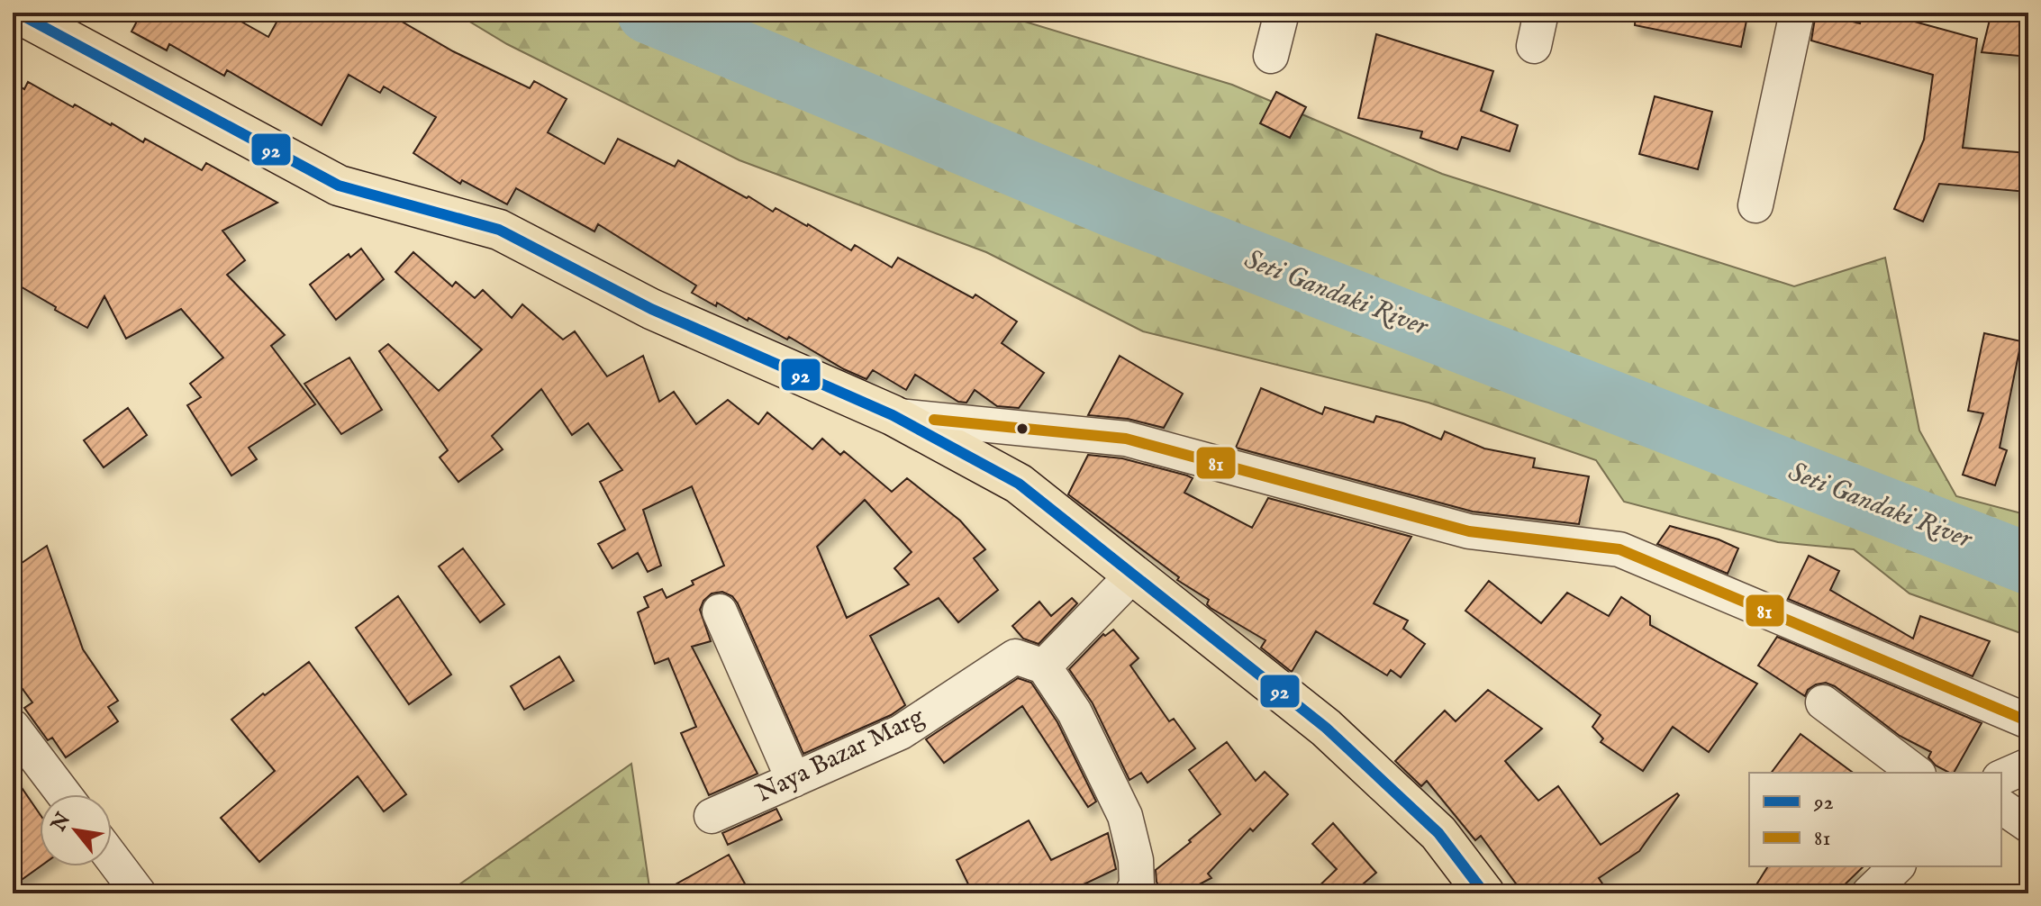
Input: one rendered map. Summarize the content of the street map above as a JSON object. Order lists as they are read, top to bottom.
{
  "streets": {
    "street": ["Naya Bazar Marg"]
  },
  "water": ["Seti Gandaki River"],
  "lines": ["transit line 92", "transit line 81"],
  "legend": ["92", "81"],
  "north": "top left"
}
